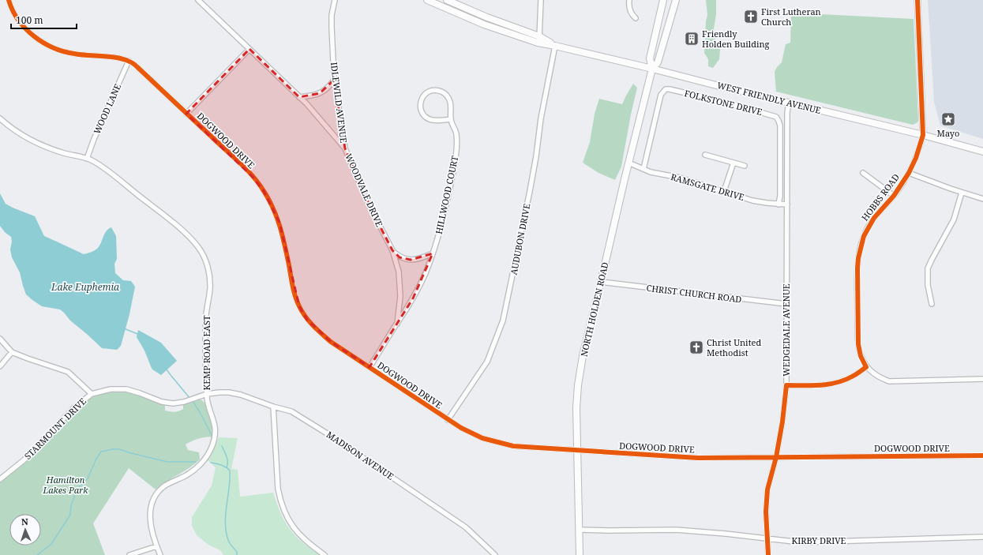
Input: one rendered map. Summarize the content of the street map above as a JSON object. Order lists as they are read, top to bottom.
{
  "streets": {
    "main road": ["WEST FRIENDLY AVENUE", "NORTH HOLDEN ROAD"],
    "street": [
      "IDLEWILD AVENUE",
      "FOLKSTONE DRIVE",
      "WOOD LANE",
      "DOGWOOD DRIVE",
      "RAMSGATE DRIVE",
      "WOODVALE DRIVE",
      "HILLWOOD COURT",
      "HOBBS ROAD",
      "AUDUBON DRIVE",
      "CHRIST CHURCH ROAD",
      "WEDGEDALE AVENUE",
      "KEMP ROAD EAST",
      "STARMOUNT DRIVE",
      "MADISON AVENUE",
      "KIRBY DRIVE"
    ]
  },
  "crossings": [
    ["WEST FRIENDLY AVENUE", "HOBBS ROAD"],
    ["WEST FRIENDLY AVENUE", "AUDUBON DRIVE"],
    ["WEST FRIENDLY AVENUE", "NORTH HOLDEN ROAD"],
    ["WEST FRIENDLY AVENUE", "WEDGEDALE AVENUE"],
    ["IDLEWILD AVENUE", "WOODVALE DRIVE"],
    ["FOLKSTONE DRIVE", "RAMSGATE DRIVE"],
    ["WOOD LANE", "DOGWOOD DRIVE"],
    ["WOOD LANE", "KEMP ROAD EAST"],
    ["DOGWOOD DRIVE", "HILLWOOD COURT"],
    ["DOGWOOD DRIVE", "AUDUBON DRIVE"],
    ["DOGWOOD DRIVE", "NORTH HOLDEN ROAD"],
    ["DOGWOOD DRIVE", "WEDGEDALE AVENUE"],
    ["RAMSGATE DRIVE", "NORTH HOLDEN ROAD"],
    ["RAMSGATE DRIVE", "WEDGEDALE AVENUE"],
    ["WOODVALE DRIVE", "HILLWOOD COURT"],
    ["CHRIST CHURCH ROAD", "NORTH HOLDEN ROAD"],
    ["CHRIST CHURCH ROAD", "WEDGEDALE AVENUE"],
    ["NORTH HOLDEN ROAD", "KIRBY DRIVE"],
    ["WEDGEDALE AVENUE", "KIRBY DRIVE"],
    ["KEMP ROAD EAST", "STARMOUNT DRIVE"],
    ["KEMP ROAD EAST", "MADISON AVENUE"],
    ["STARMOUNT DRIVE", "MADISON AVENUE"]
  ],
  "water": ["Lake Euphemia"],
  "parks": ["Hamilton Lakes Park"],
  "places": {
    "church": ["First Lutheran Church", "Christ United Methodist"],
    "building": ["Friendly Holden Building"],
    "place": ["Mayo"]
  },
  "scale_bar": "100 m",
  "north": "top"
}
